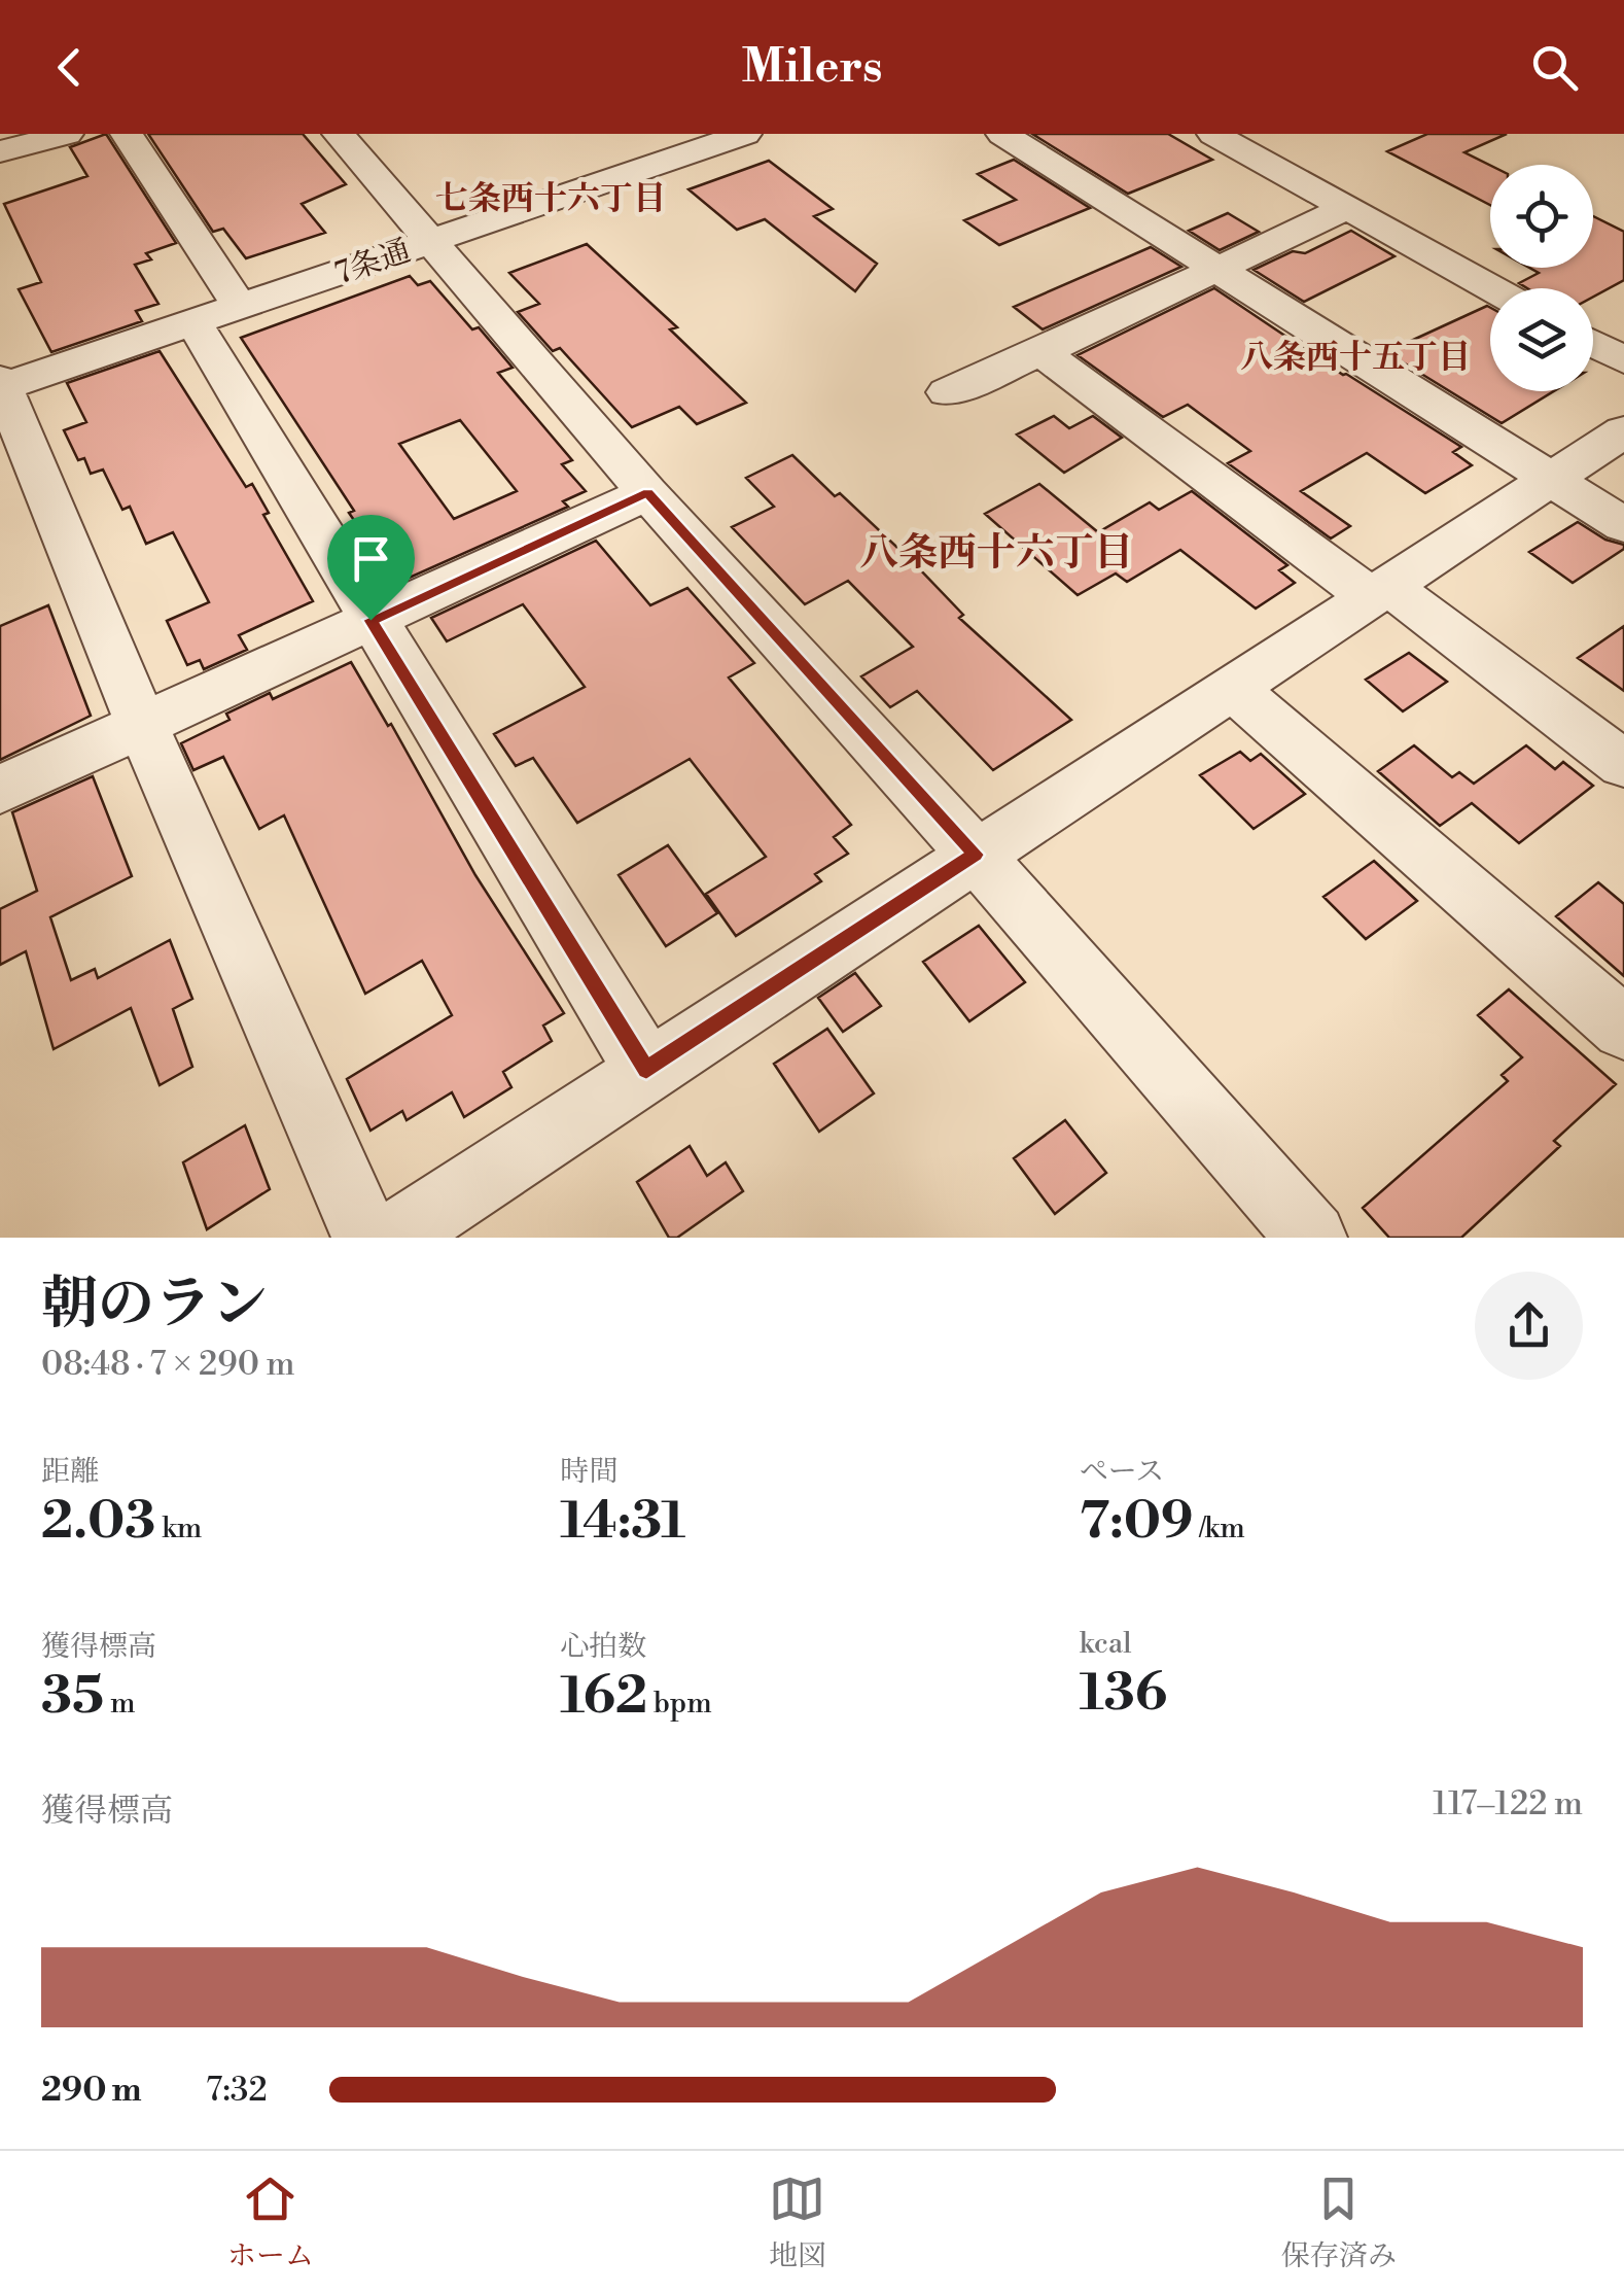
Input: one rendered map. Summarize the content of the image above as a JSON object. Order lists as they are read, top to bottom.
{
  "streets": {
    "street": ["7条通"]
  },
  "districts": ["七条西十六丁目", "八条西十五丁目", "八条西十六丁目"],
  "page": {
    "header": "Milers",
    "heading": ["朝のラン", "08:48 · 7 × 290 m"],
    "stats": [
      ["距離", "2.03 km"],
      ["時間", "14:31"],
      ["ペース", "7:09 /km"],
      ["獲得標高", "35 m"],
      ["心拍数", "162 bpm"],
      ["kcal", "136"]
    ],
    "chart": ["獲得標高", "117–122 m"],
    "list": [
      {
        "name": "290 m",
        "note": "7:32"
      }
    ],
    "tabs": ["ホーム", "地図", "保存済み"]
  }
}
